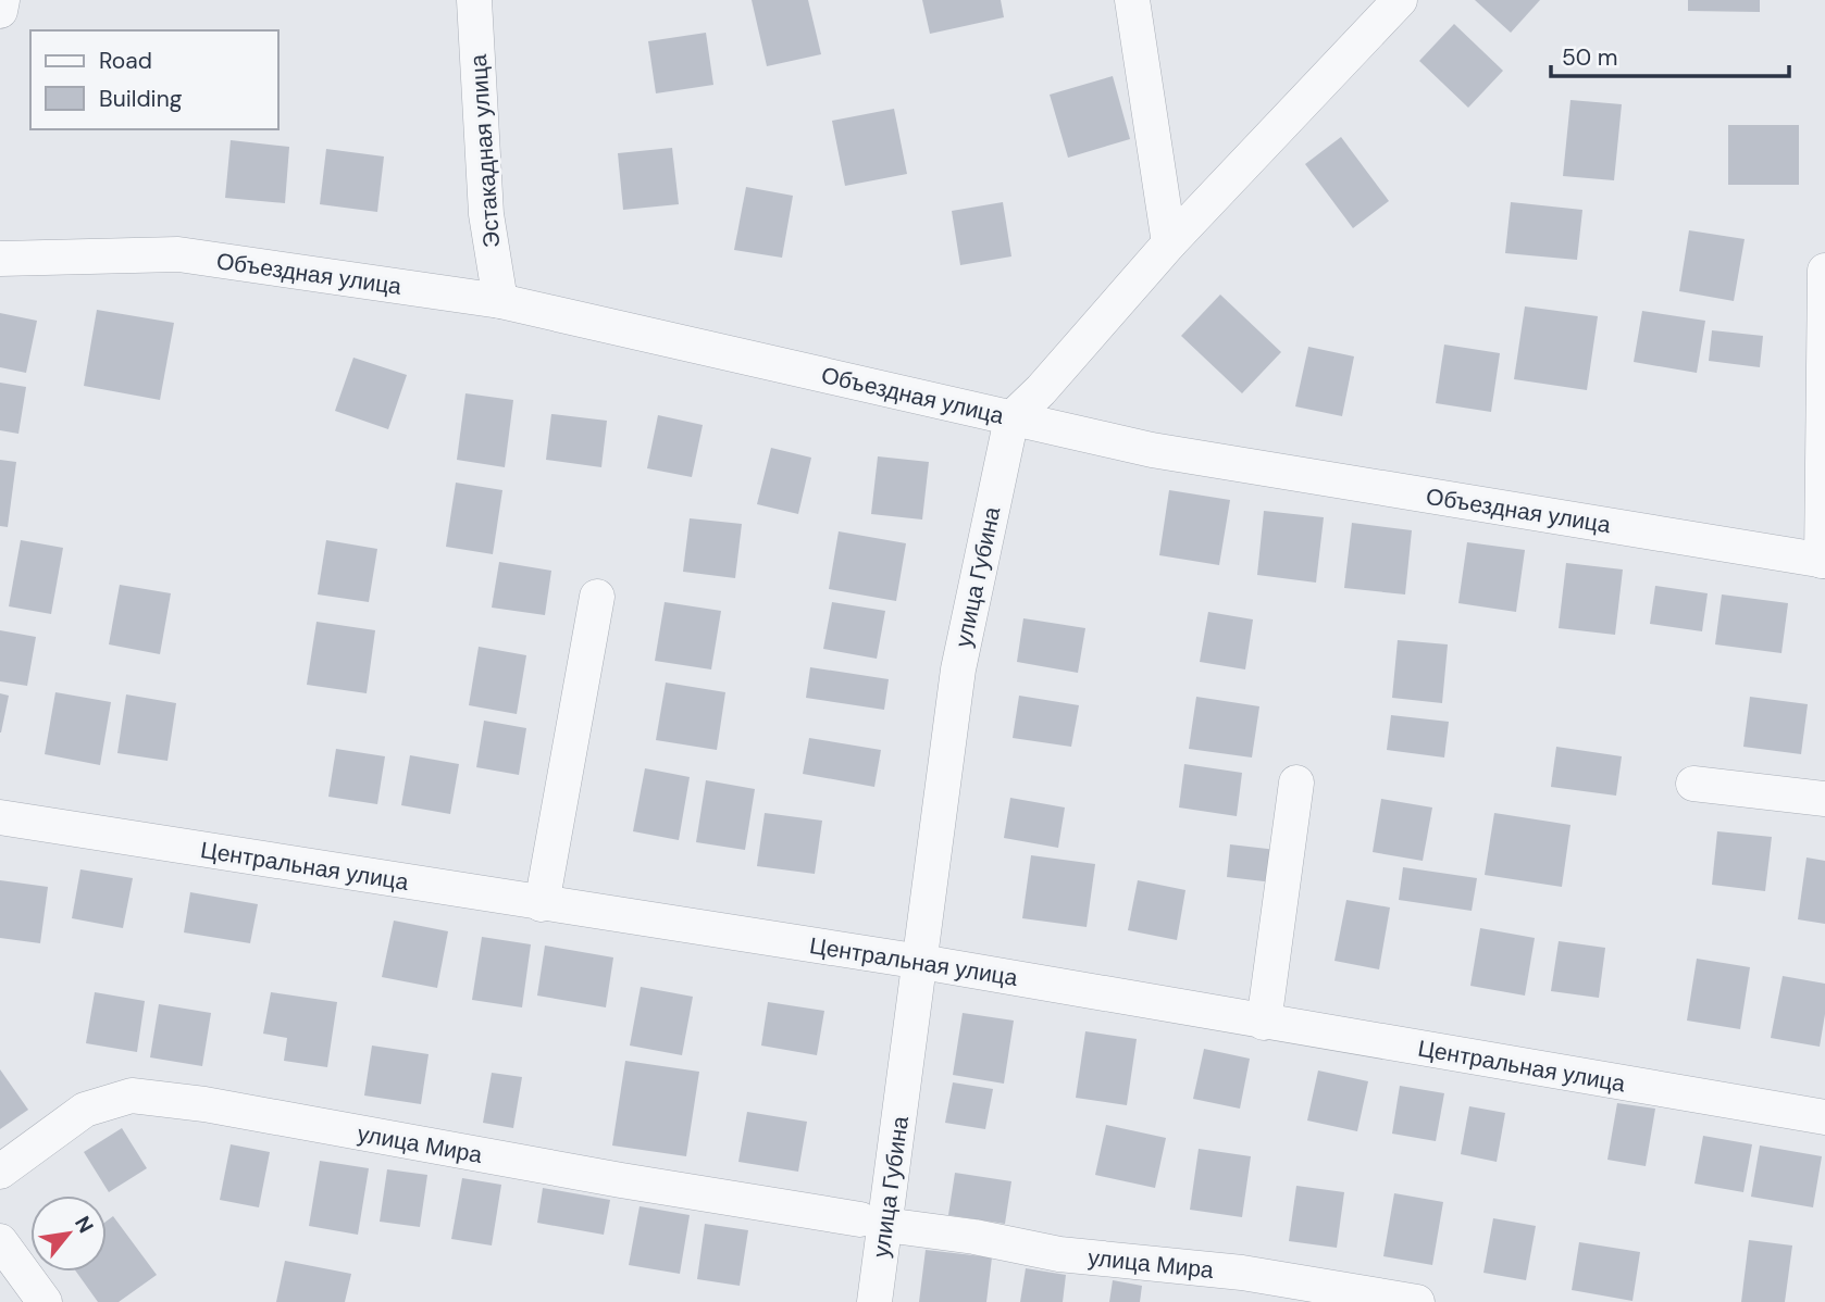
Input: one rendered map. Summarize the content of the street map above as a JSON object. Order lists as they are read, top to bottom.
{
  "streets": {
    "street": [
      "Эстакадная улица",
      "Объездная улица",
      "улица Губина",
      "Центральная улица",
      "улица Мира"
    ]
  },
  "crossings": [
    ["Эстакадная улица", "Объездная улица"],
    ["Объездная улица", "улица Губина"],
    ["улица Губина", "Центральная улица"],
    ["улица Губина", "улица Мира"]
  ],
  "legend": ["Road", "Building"],
  "scale_bar": "50 m",
  "north": "top right"
}
